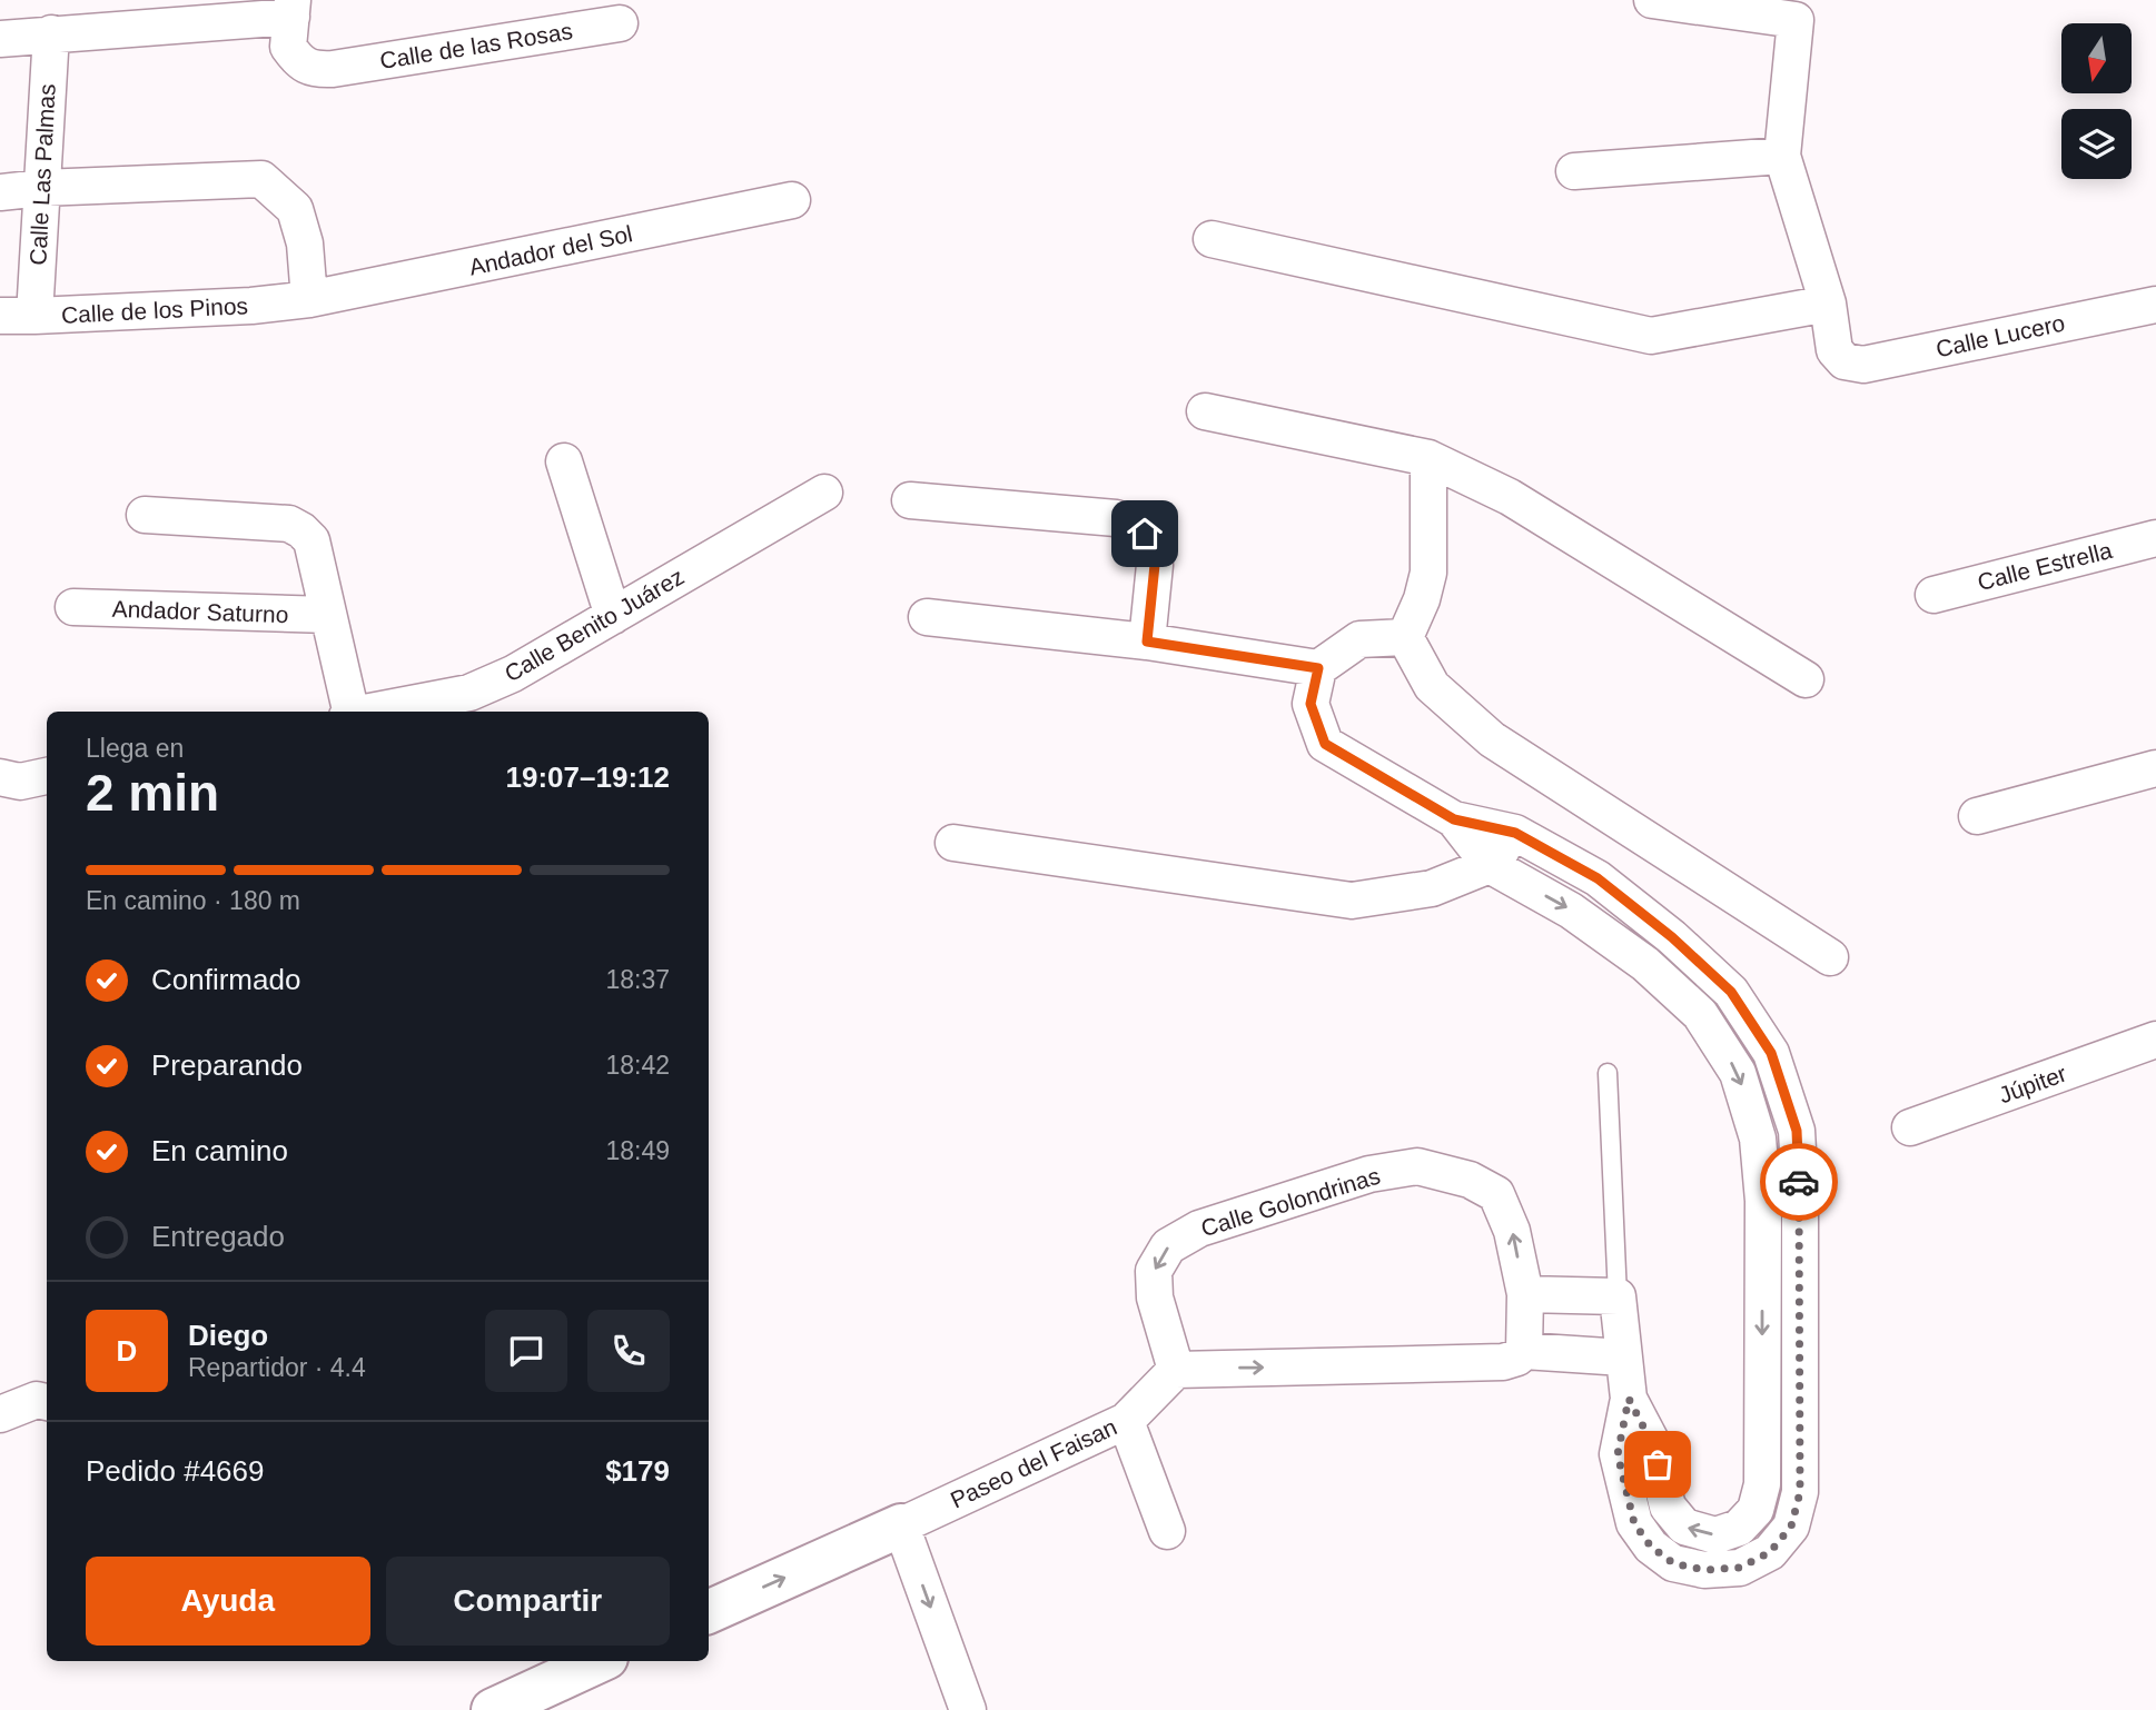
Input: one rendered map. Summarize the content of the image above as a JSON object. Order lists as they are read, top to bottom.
{
  "streets": {
    "street": [
      "Calle de las Rosas",
      "Calle Las Palmas",
      "Andador del Sol",
      "Calle de los Pinos",
      "Calle Lucero",
      "Calle Estrella",
      "Andador Saturno",
      "Calle Benito Juárez",
      "Júpiter",
      "Calle Golondrinas",
      "Paseo del Faisan"
    ]
  },
  "crossings": [
    ["Calle Las Palmas", "Calle de los Pinos"],
    ["Andador del Sol", "Calle de los Pinos"],
    ["Calle Golondrinas", "Paseo del Faisan"]
  ],
  "one_way": ["Paseo del Faisan"],
  "north": "bottom",
  "page": {
    "heading": ["2 min", "Llega en", "19:07–19:12"],
    "panel": [
      "Diego",
      "Repartidor · 4.4",
      "Pedido #4669",
      "$179"
    ],
    "bar": "En camino · 180 m",
    "list": [
      ["Confirmado", "18:37"],
      ["Preparando", "18:42"],
      ["En camino", "18:49"],
      "Entregado"
    ],
    "round": "D",
    "buttons": ["Ayuda", "Compartir"]
  }
}
